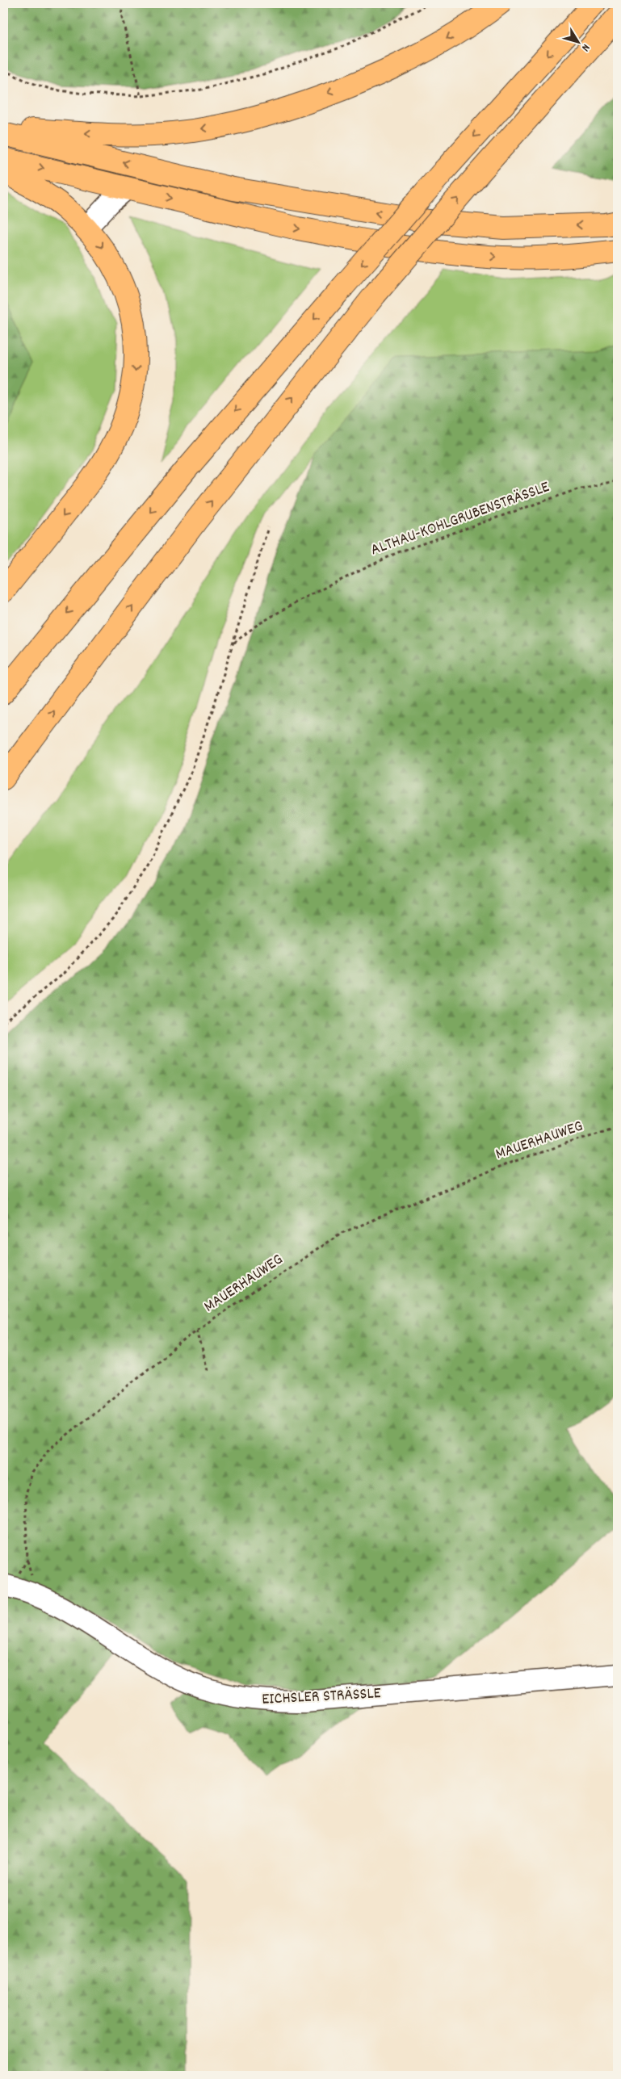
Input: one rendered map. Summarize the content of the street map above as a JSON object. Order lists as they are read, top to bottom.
{
  "streets": {
    "street": ["EICHSLER STRÄSSLE"],
    "path": ["ALTHAU-KOHLGRUBENSTRÄSSLE", "MAUERHAUWEG"]
  },
  "crossings": [
    ["MAUERHAUWEG", "EICHSLER STRÄSSLE"]
  ],
  "north": "bottom right"
}
